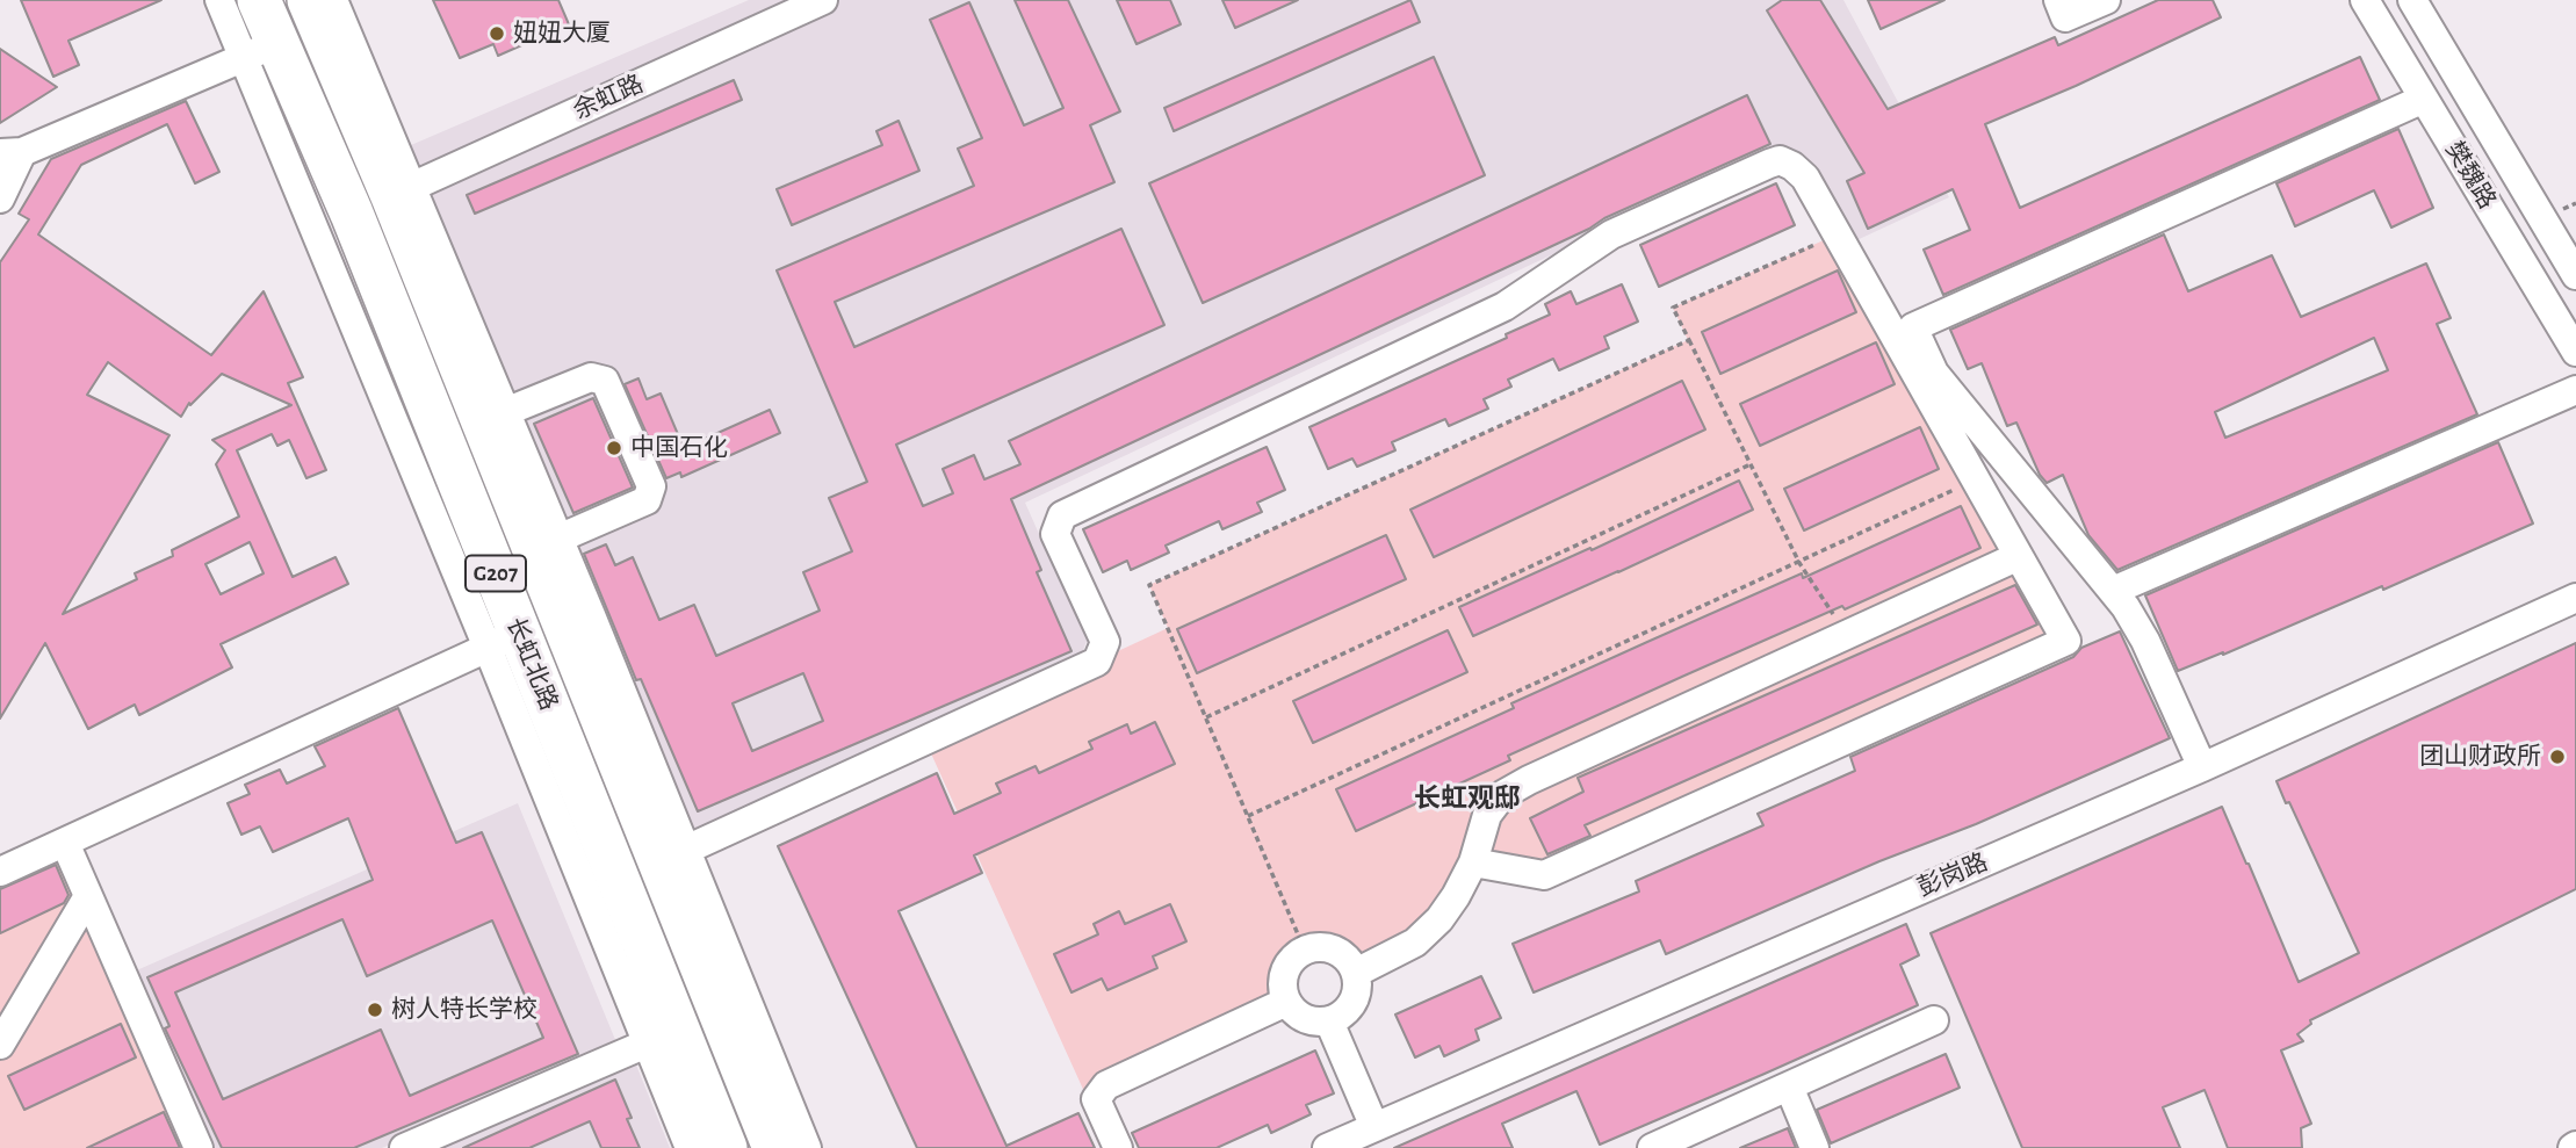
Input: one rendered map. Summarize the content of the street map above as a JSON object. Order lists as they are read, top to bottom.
{
  "streets": {
    "highway": ["G207", "长虹北路"],
    "street": ["余虹路", "樊魏路", "彭岗路"]
  },
  "crossings": [
    ["余虹路", "长虹北路"]
  ],
  "districts": ["长虹观邸"],
  "places": [
    "妞妞大厦",
    "中国石化",
    "团山财政所",
    "树人特长学校"
  ]
}
